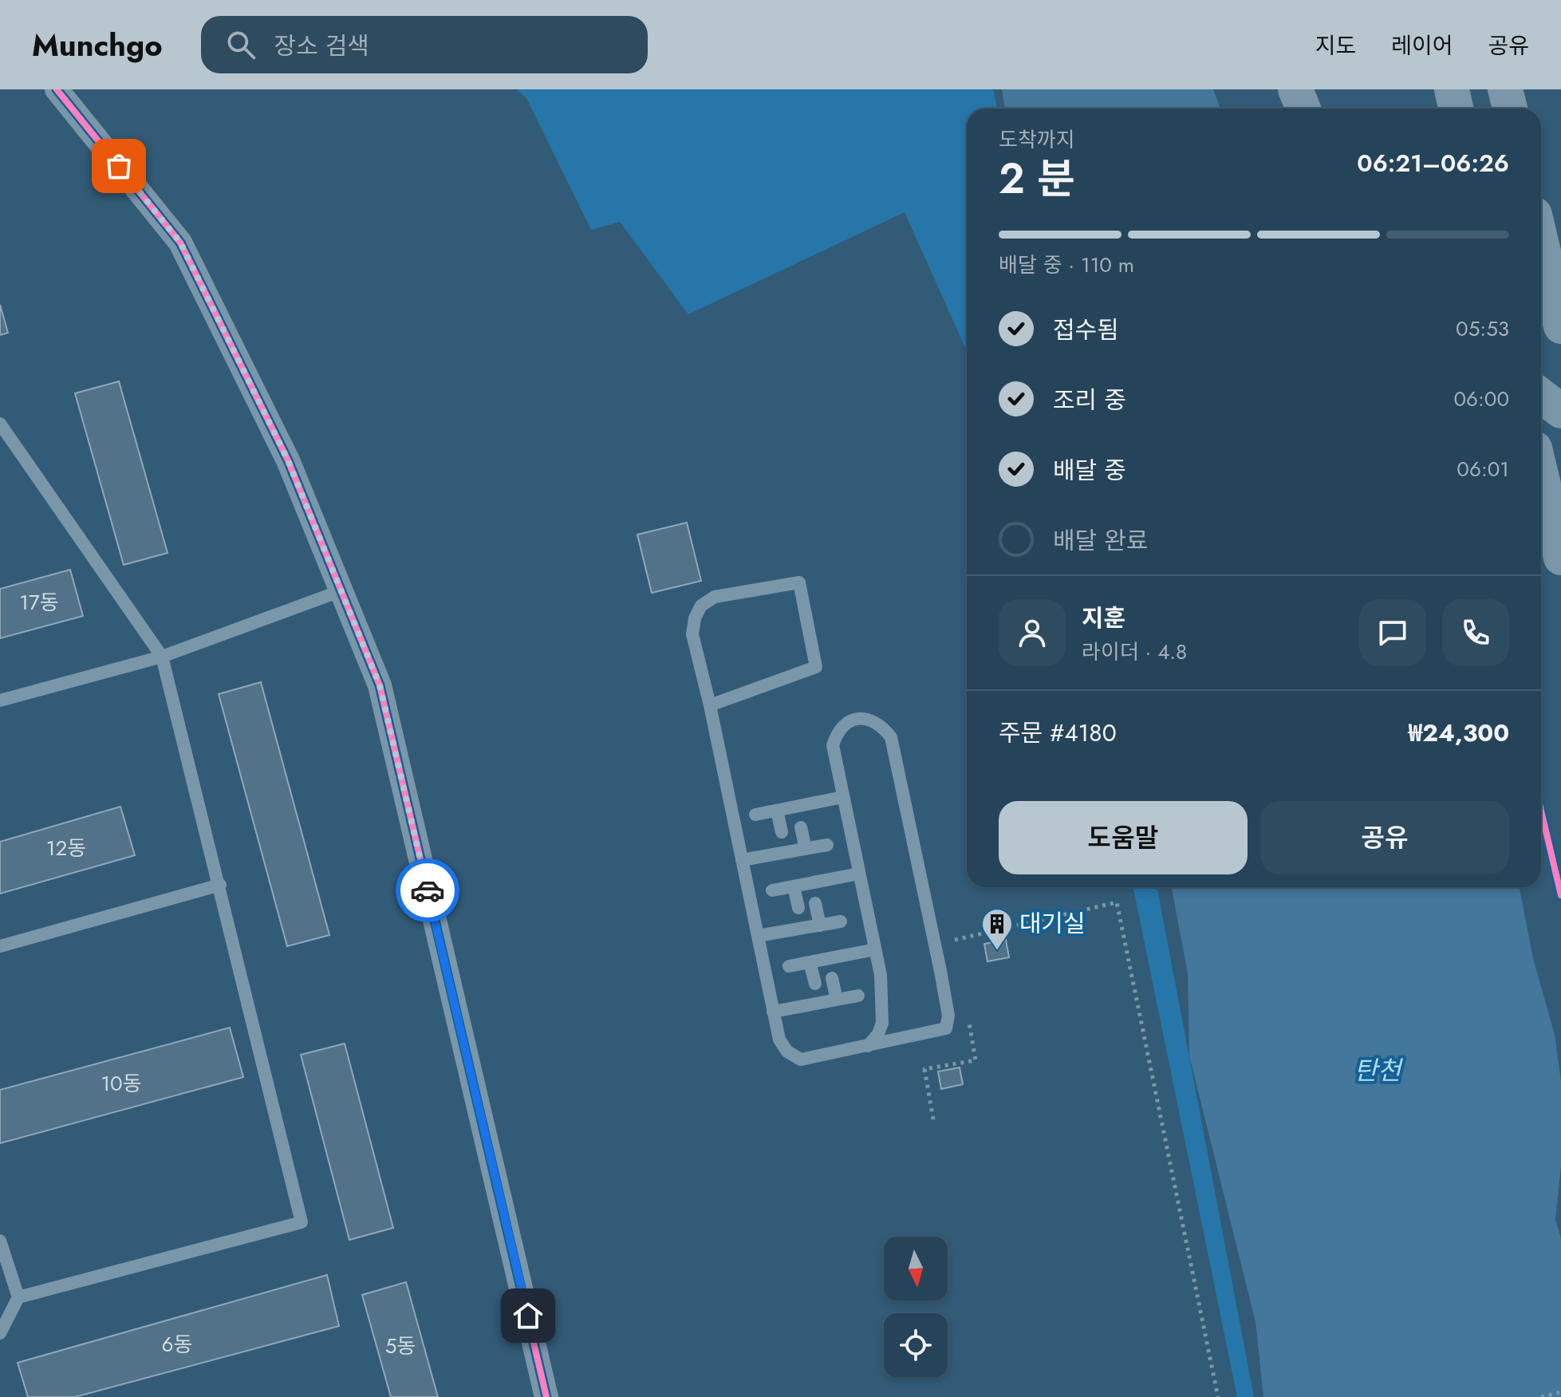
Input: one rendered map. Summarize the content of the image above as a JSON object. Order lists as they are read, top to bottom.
{
  "water": ["탄천"],
  "places": {
    "building": ["대기실"]
  },
  "house_numbers": [
    "17동",
    "12동",
    "10동",
    "6동",
    "5동"
  ],
  "north": "bottom",
  "page": {
    "header": "Munchgo",
    "search": "장소 검색",
    "nav": ["지도", "레이어", "공유"],
    "heading": ["2 분", "도착까지", "06:21–06:26"],
    "panel": [
      "지훈",
      "라이더 · 4.8",
      "주문 #4180",
      "₩24,300"
    ],
    "bar": "배달 중 · 110 m",
    "list": [
      ["접수됨", "05:53"],
      ["조리 중", "06:00"],
      ["배달 중", "06:01"],
      "배달 완료"
    ],
    "buttons": ["도움말", "공유"]
  }
}
